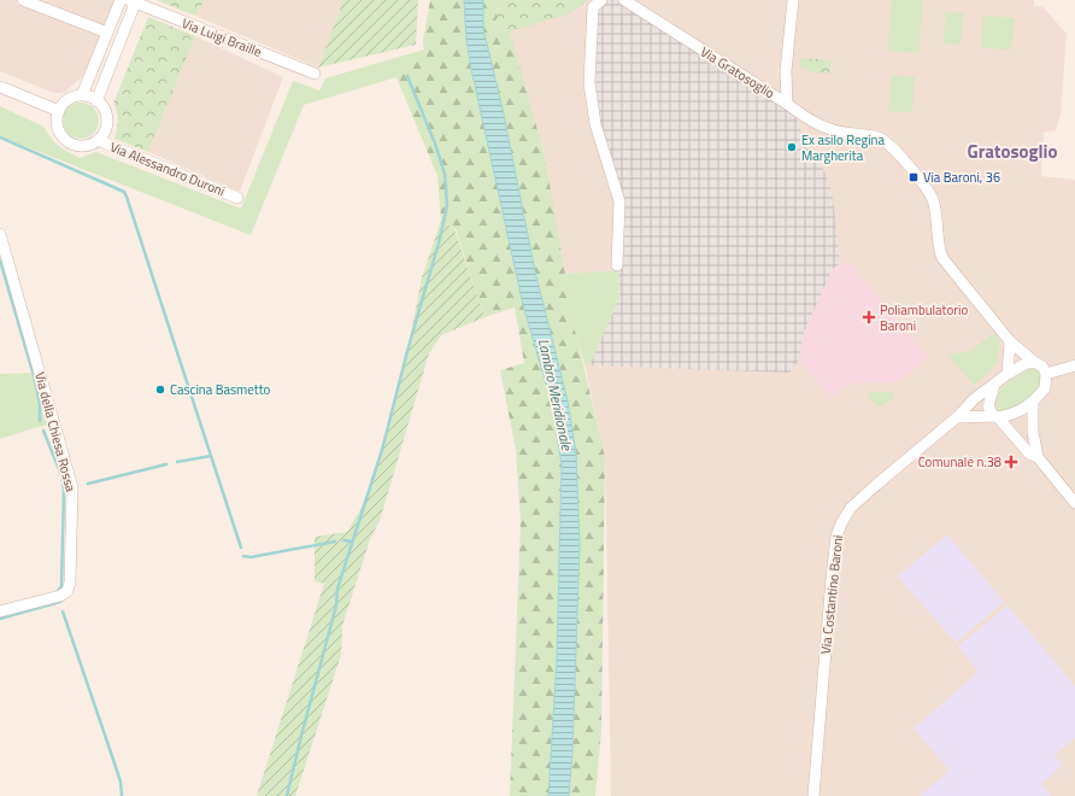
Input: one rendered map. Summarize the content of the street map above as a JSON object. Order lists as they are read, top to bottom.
{
  "streets": {
    "street": [
      "Via Luigi Braille",
      "Via Gratosoglio",
      "Via Alessandro Duroni",
      "Via della Chiesa Rossa",
      "Via Costantino Baroni"
    ]
  },
  "districts": ["Gratosoglio"],
  "water": ["Lambro Meridionale"],
  "places": {
    "other": ["Ex asilo Regina Margherita", "Cascina Basmetto"],
    "transit": ["Via Baroni, 36"],
    "health": ["Poliambulatorio Baroni", "Comunale n.38"]
  }
}
